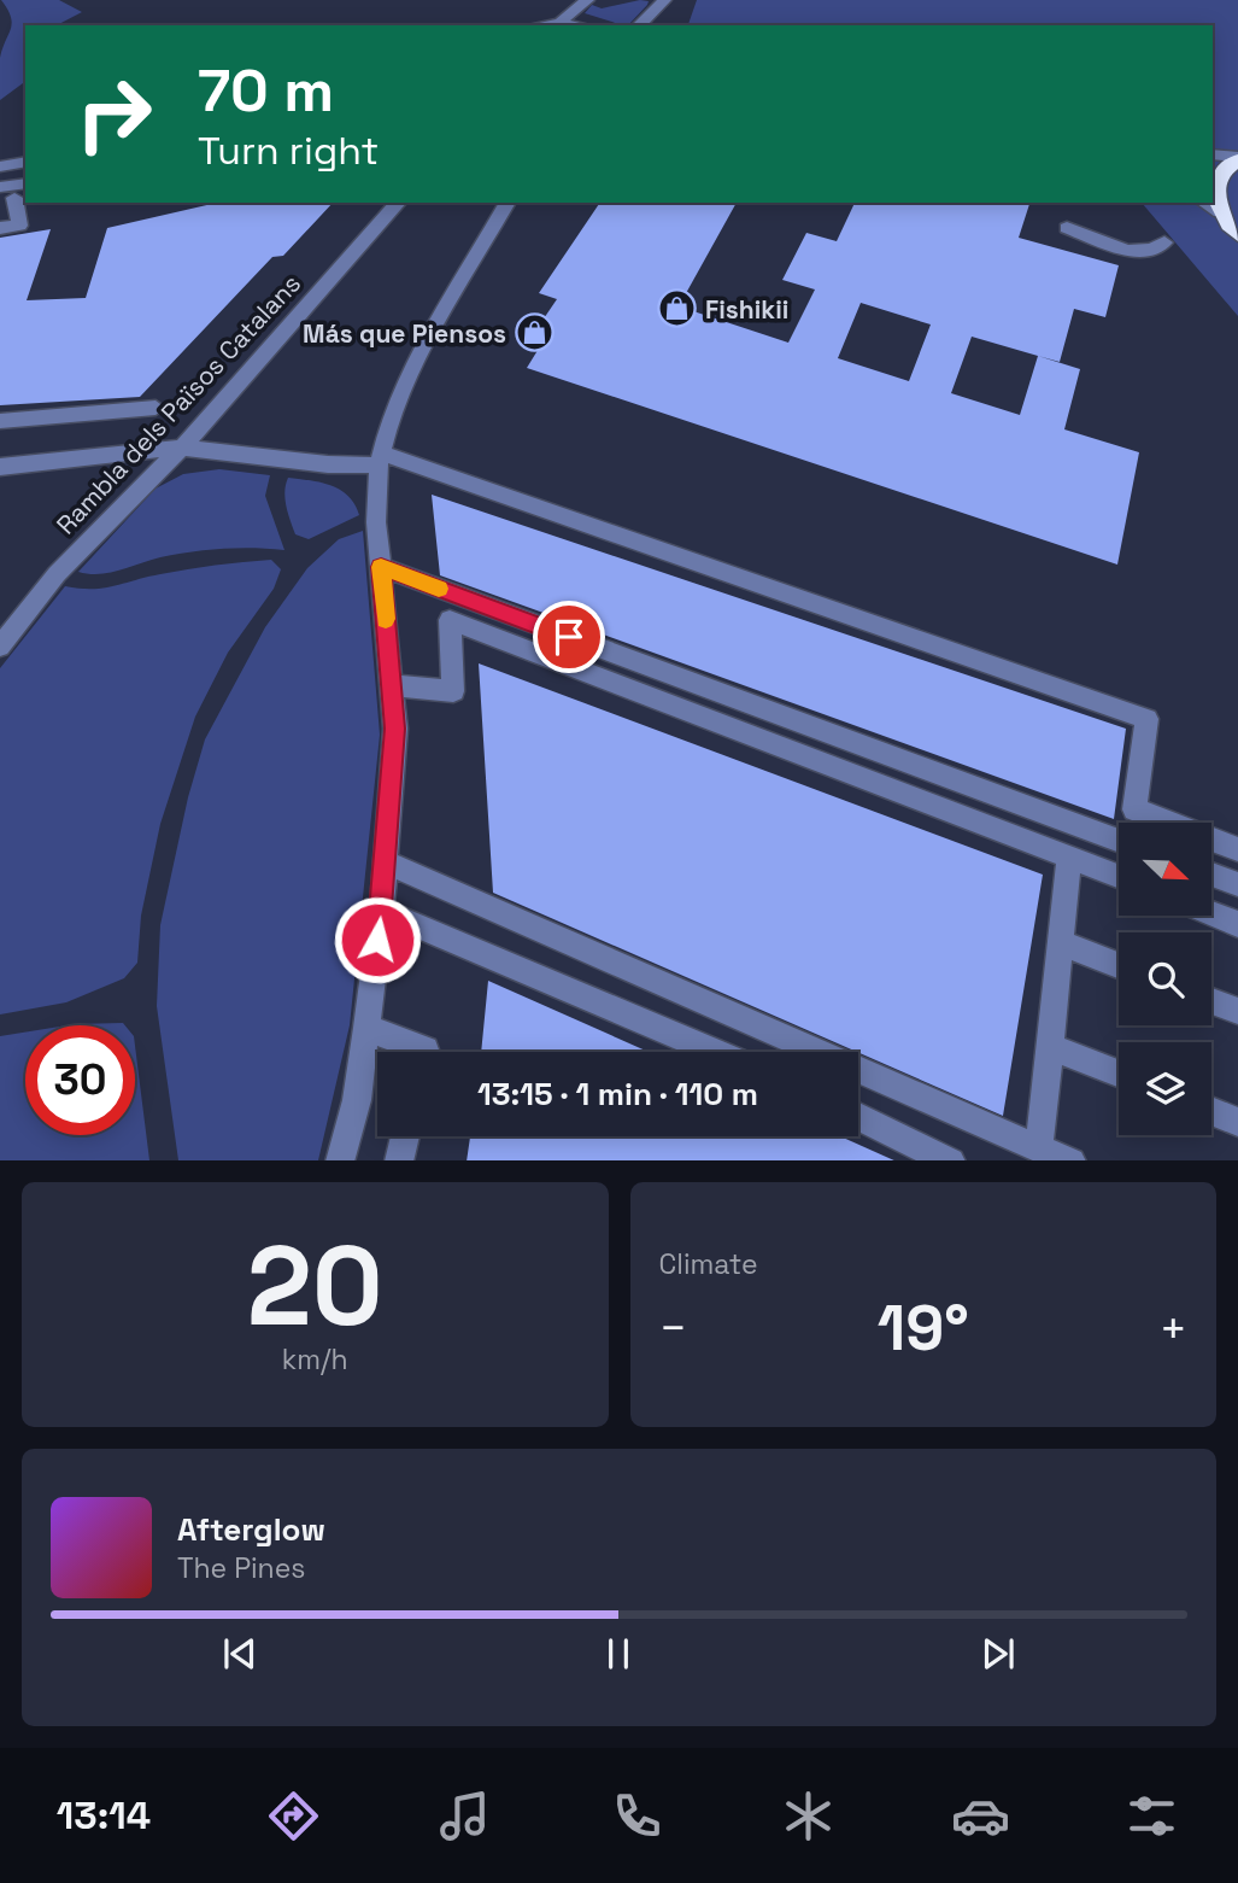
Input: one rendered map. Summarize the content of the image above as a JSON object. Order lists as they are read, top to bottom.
{
  "streets": {
    "street": ["Rambla dels Països Catalans"]
  },
  "places": {
    "shop": ["Fishikii", "Más que Piensos"]
  },
  "north": "bottom right",
  "page": {
    "turn": ["70 m", "Turn right"],
    "limit": "30",
    "trip": "13:15 · 1 min · 110 m",
    "tile": [
      ["20", "km/h"],
      "Climate"
    ],
    "heat": ["−", "19°", "+"],
    "song": ["Afterglow", "The Pines"],
    "tabs": "13:14"
  }
}
